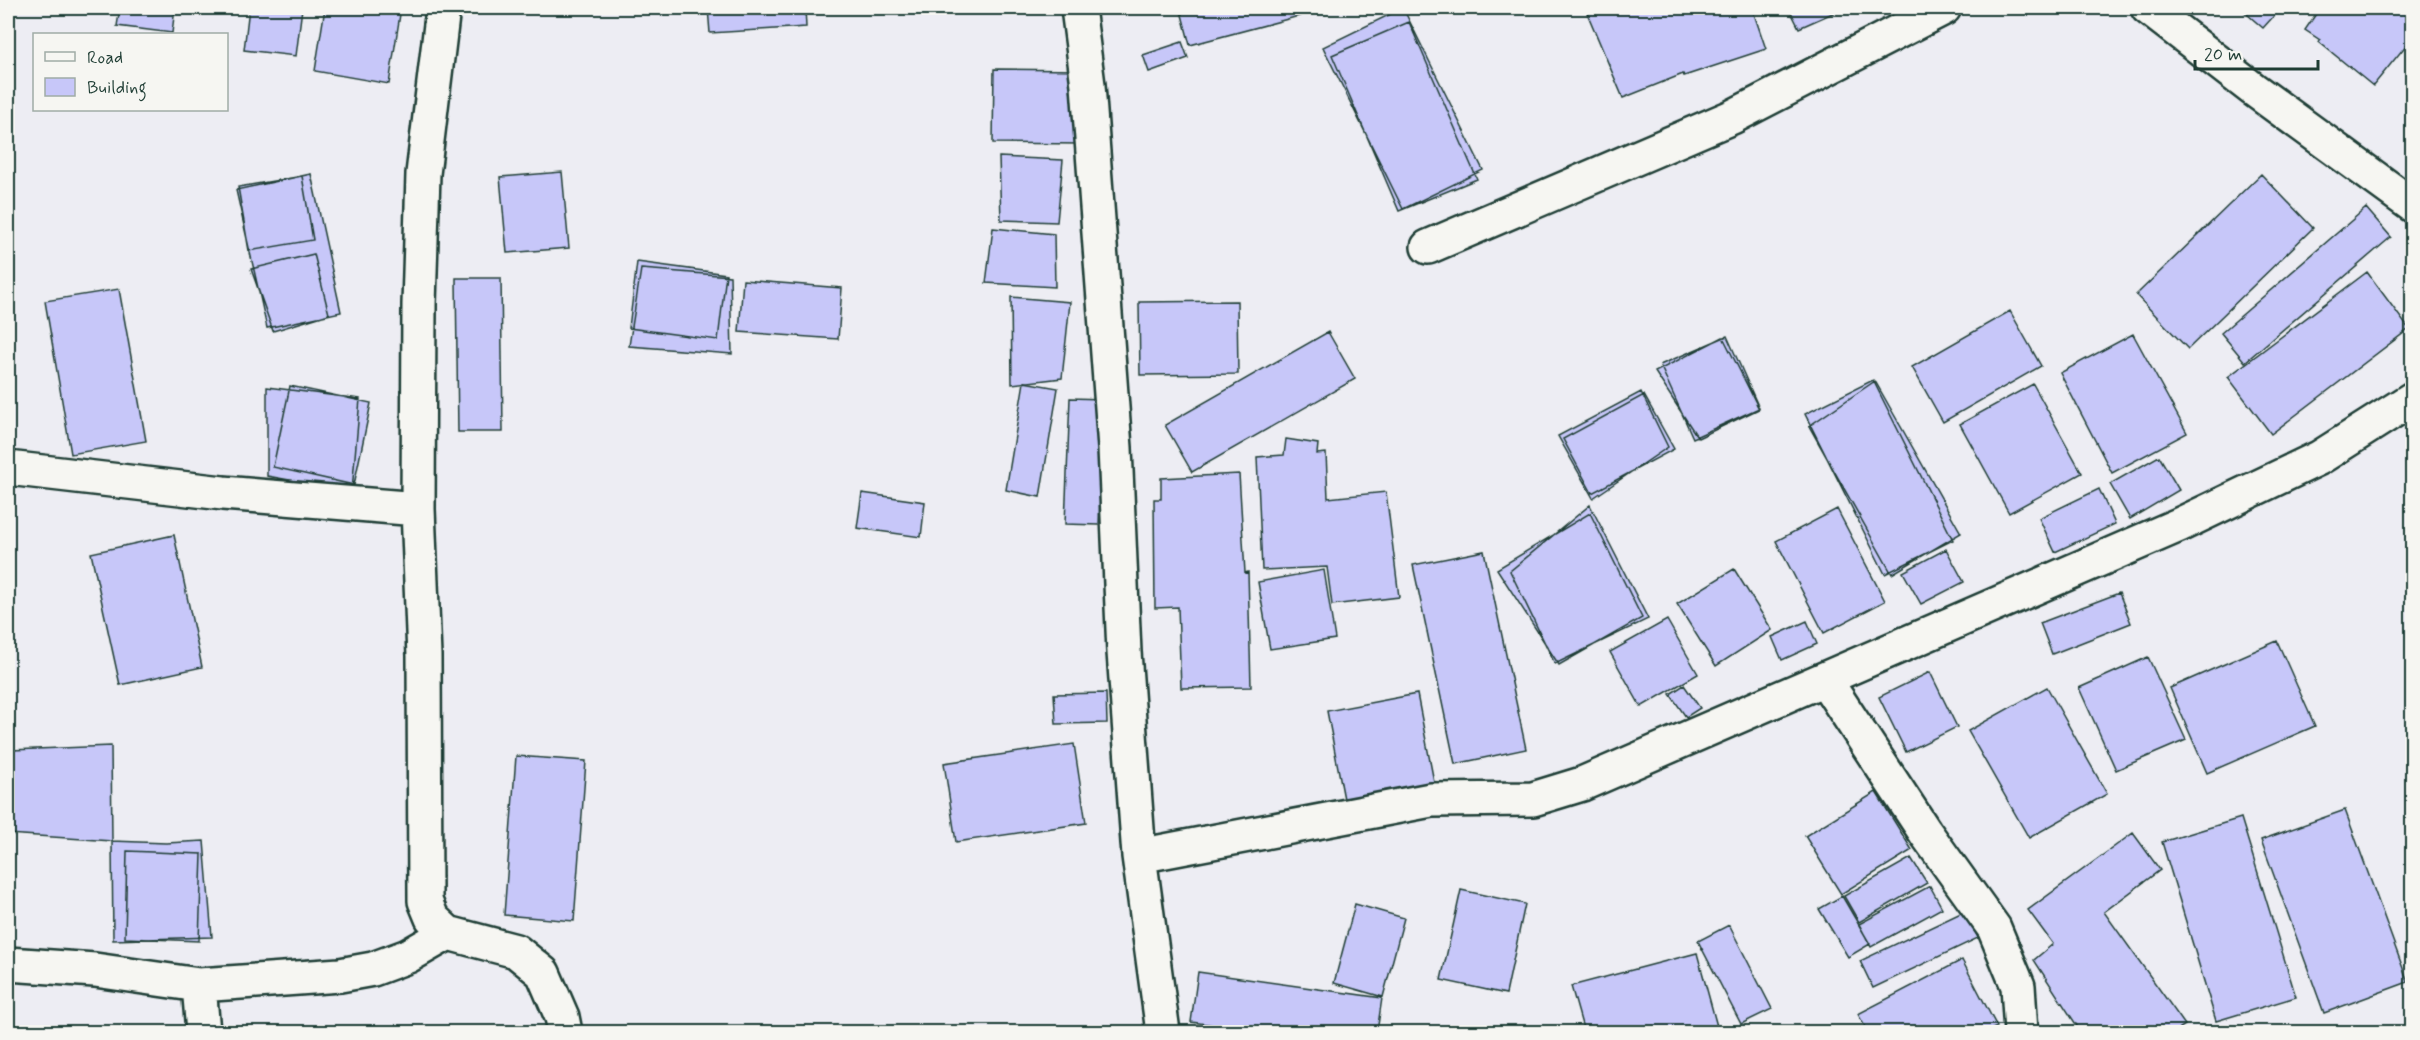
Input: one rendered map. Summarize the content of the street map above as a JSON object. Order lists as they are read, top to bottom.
{
  "legend": ["Road", "Building"],
  "scale_bar": "20 m"
}
